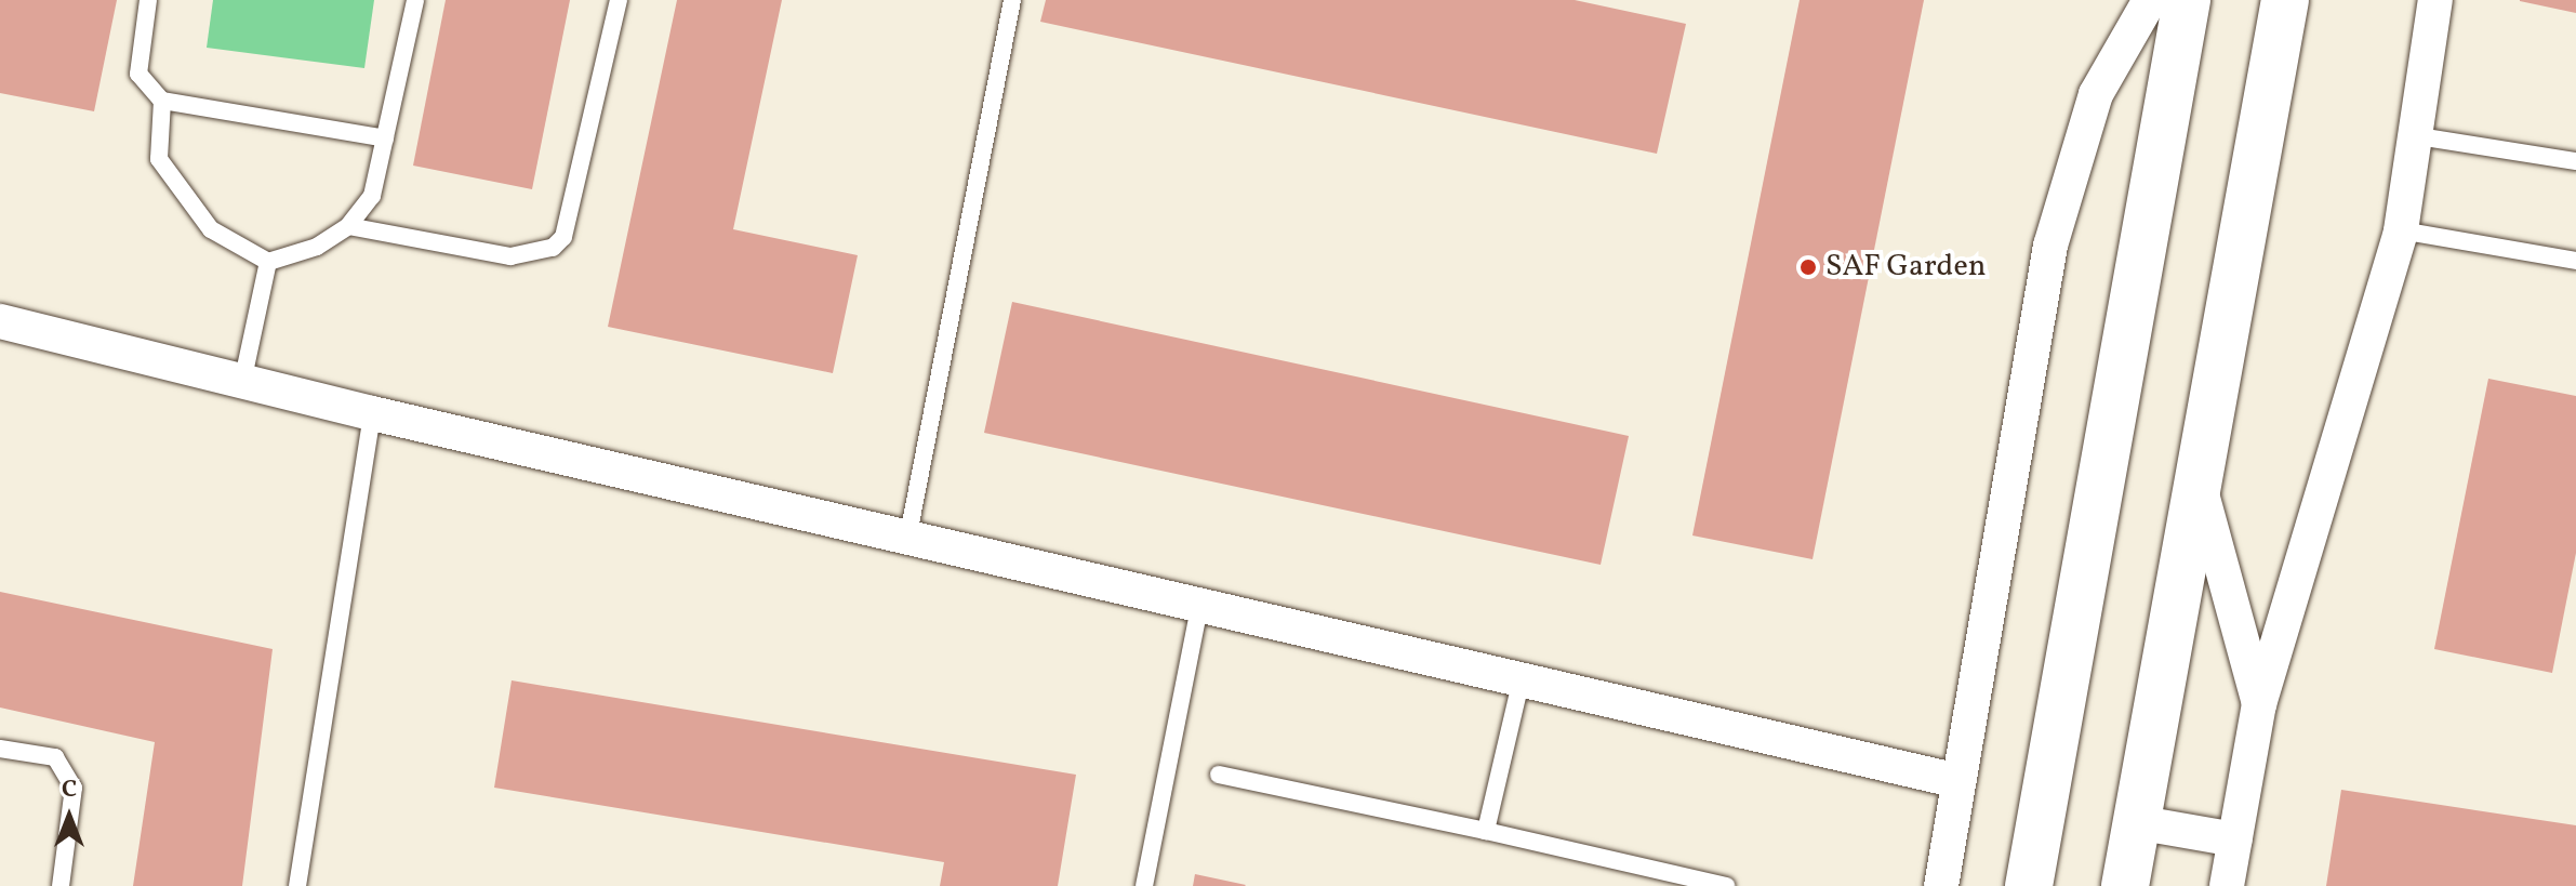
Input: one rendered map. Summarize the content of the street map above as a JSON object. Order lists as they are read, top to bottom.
{
  "places": ["SAF Garden"],
  "north": "top"
}
